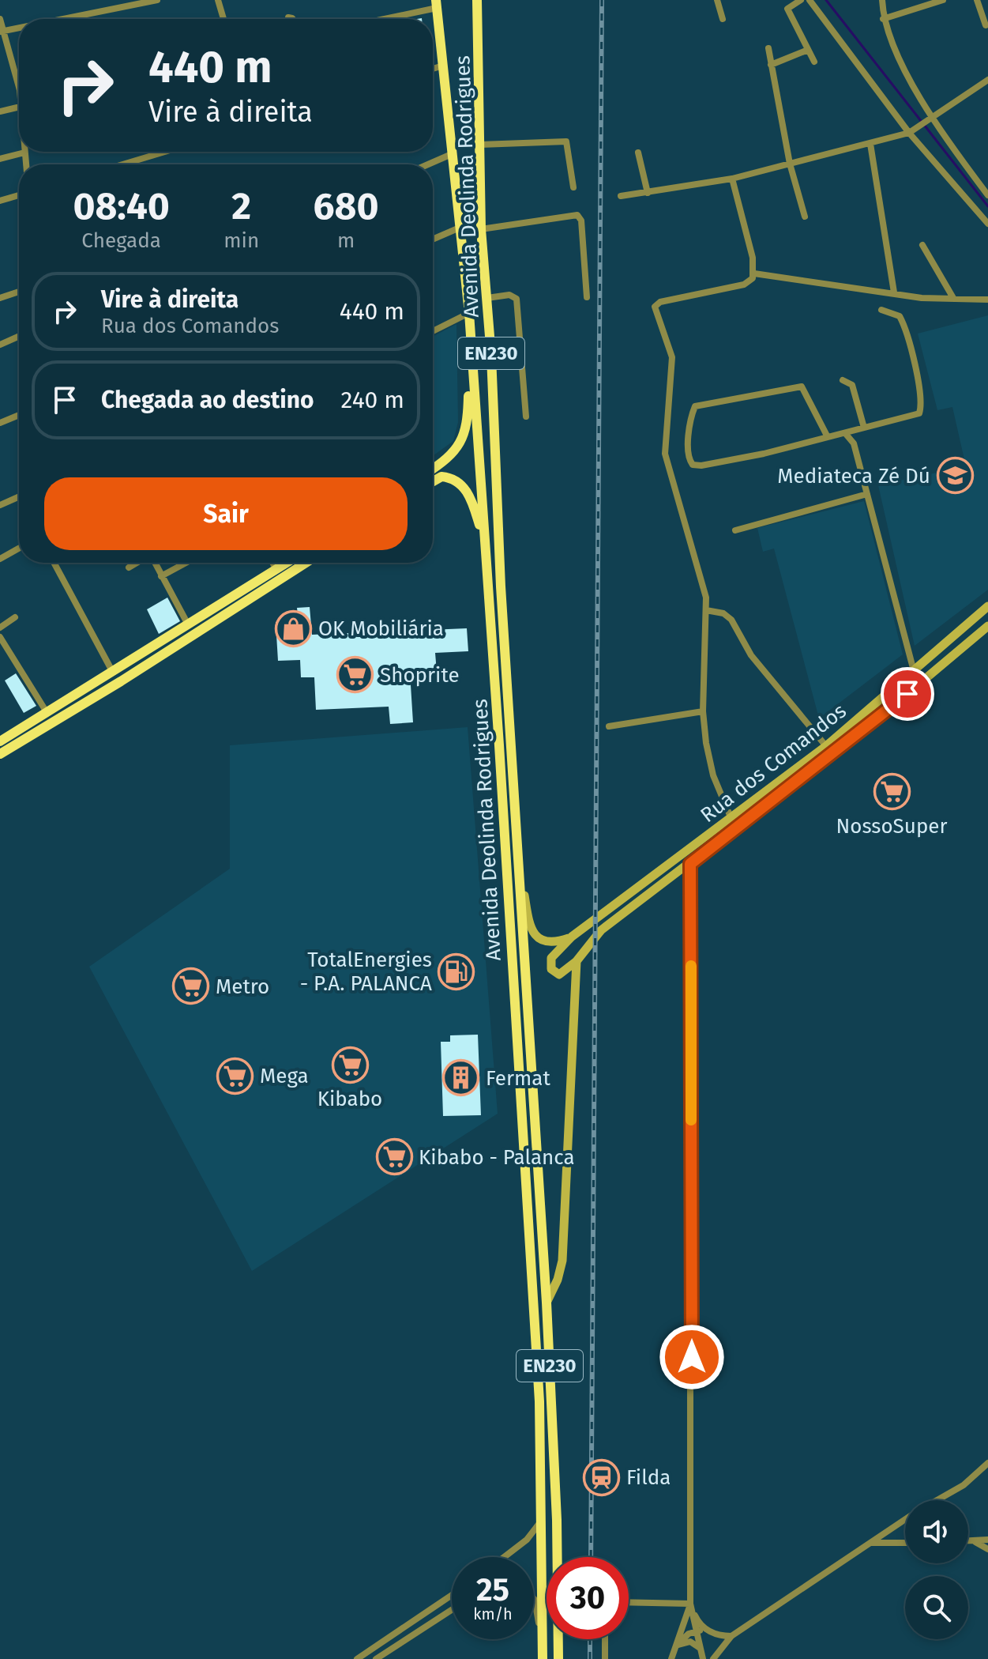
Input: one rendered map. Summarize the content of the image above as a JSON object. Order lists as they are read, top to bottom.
{
  "streets": {
    "highway": ["Avenida Deolinda Rodrigues", "EN230"],
    "main road": ["Rua dos Comandos"]
  },
  "places": {
    "school or university": ["Mediateca Zé Dú"],
    "shop": ["OK Mobiliária"],
    "supermarket": [
      "Shoprite",
      "NossoSuper",
      "Metro",
      "Kibabo",
      "Mega",
      "Kibabo - Palanca"
    ],
    "fuel station": ["TotalEnergies - P.A. PALANCA"],
    "building": ["Fermat"],
    "station": ["Filda"]
  },
  "page": {
    "turn": ["440 m", "Vire à direita"],
    "eta": [
      "08:40",
      "Chegada",
      "2",
      "min",
      "680",
      "m"
    ],
    "list": [
      {
        "name": "Vire à direita",
        "note": "Rua dos Comandos",
        "value": "440 m"
      },
      {
        "name": "Chegada ao destino",
        "value": "240 m"
      }
    ],
    "buttons": "Sair",
    "speed": "25 km/h",
    "limit": "30"
  }
}
